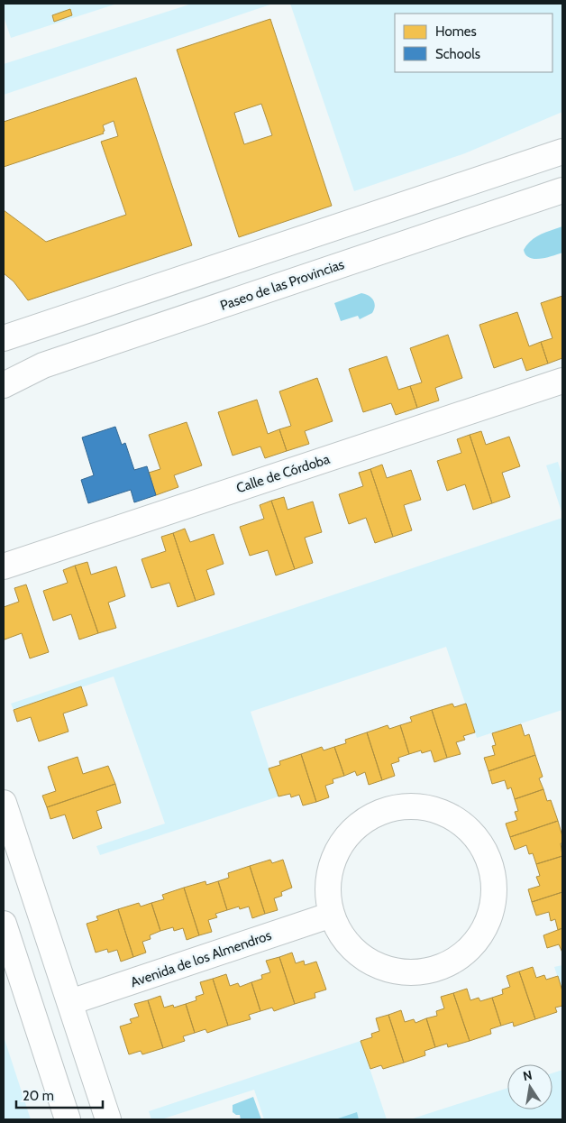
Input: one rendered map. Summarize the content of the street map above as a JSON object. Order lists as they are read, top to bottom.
{
  "streets": {
    "street": ["Paseo de las Provincias", "Calle de Córdoba", "Avenida de los Almendros"]
  },
  "legend": ["Homes", "Schools"],
  "scale_bar": "20 m",
  "north": "top"
}
